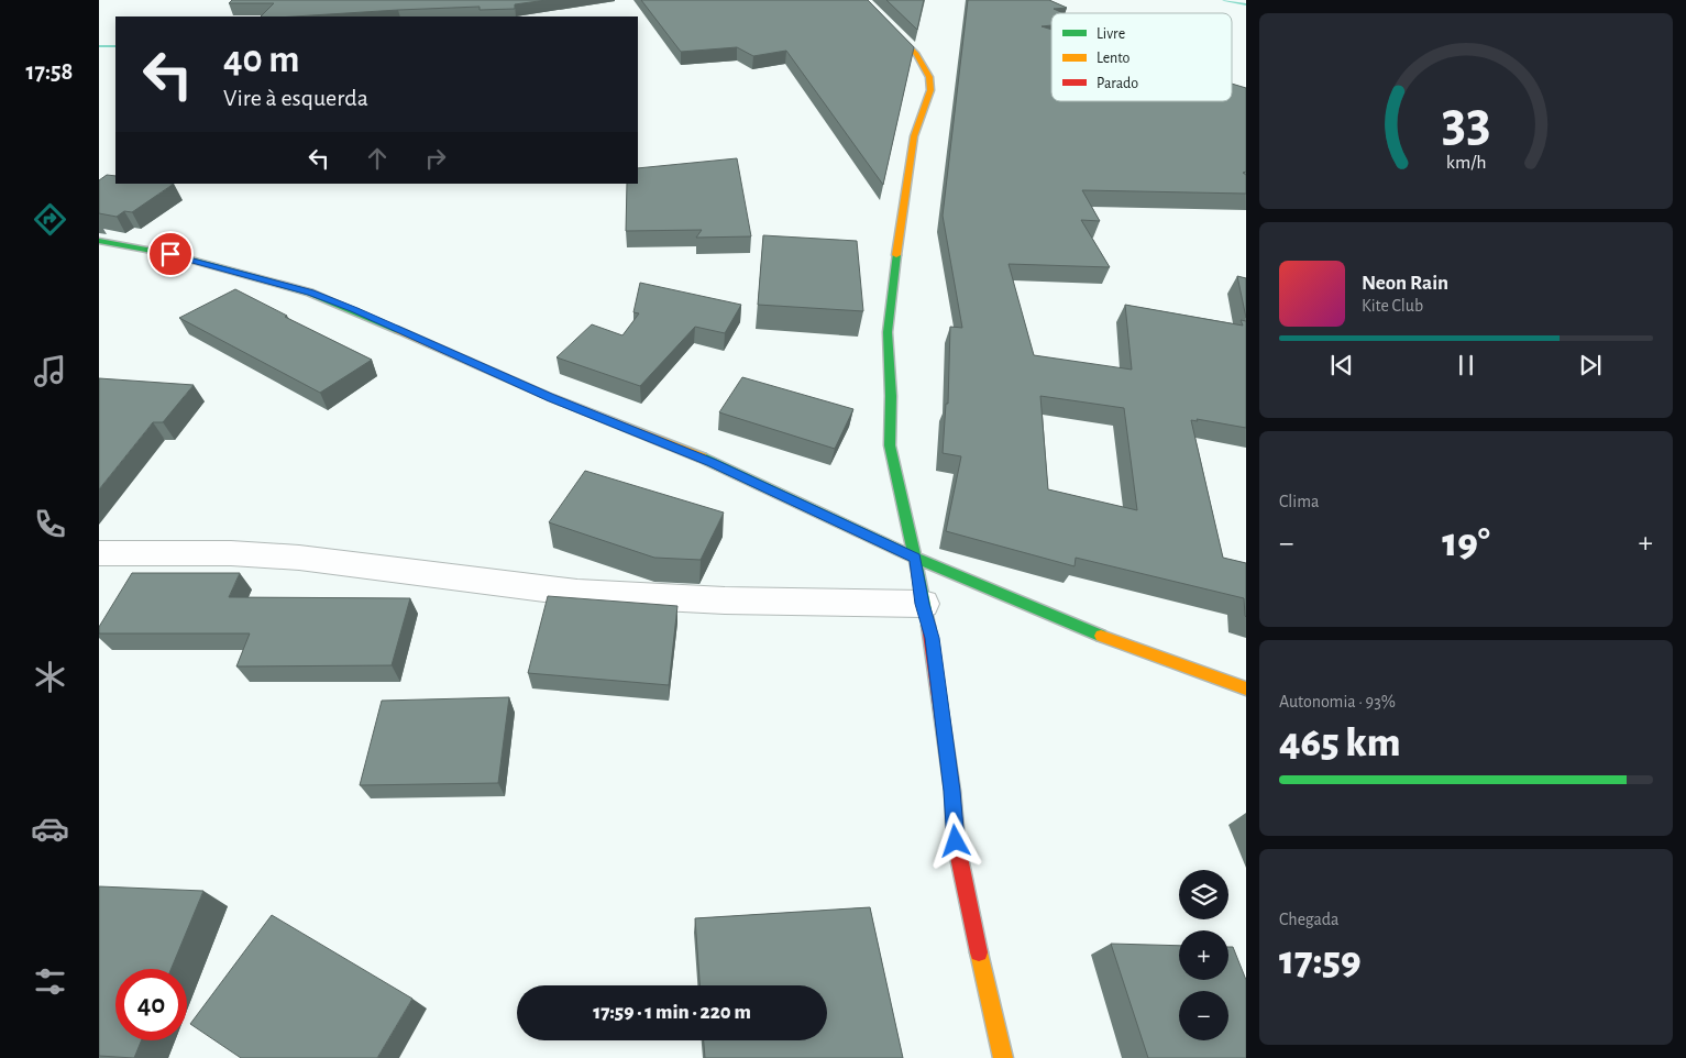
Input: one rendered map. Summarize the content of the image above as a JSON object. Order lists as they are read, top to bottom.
{
  "legend": ["Livre", "Lento", "Parado"],
  "page": {
    "tabs": "17:58",
    "turn": ["40 m", "Vire à esquerda"],
    "song": ["Neon Rain", "Kite Club"],
    "tile": [
      "Clima",
      ["Autonomia · 93%", "465 km"],
      ["Chegada", "17:59"]
    ],
    "heat": ["−", "19°", "+"],
    "map_buttons": ["+", "−"],
    "limit": "40",
    "trip": "17:59 · 1 min · 220 m",
    "gauge": ["33", "km/h"]
  }
}
